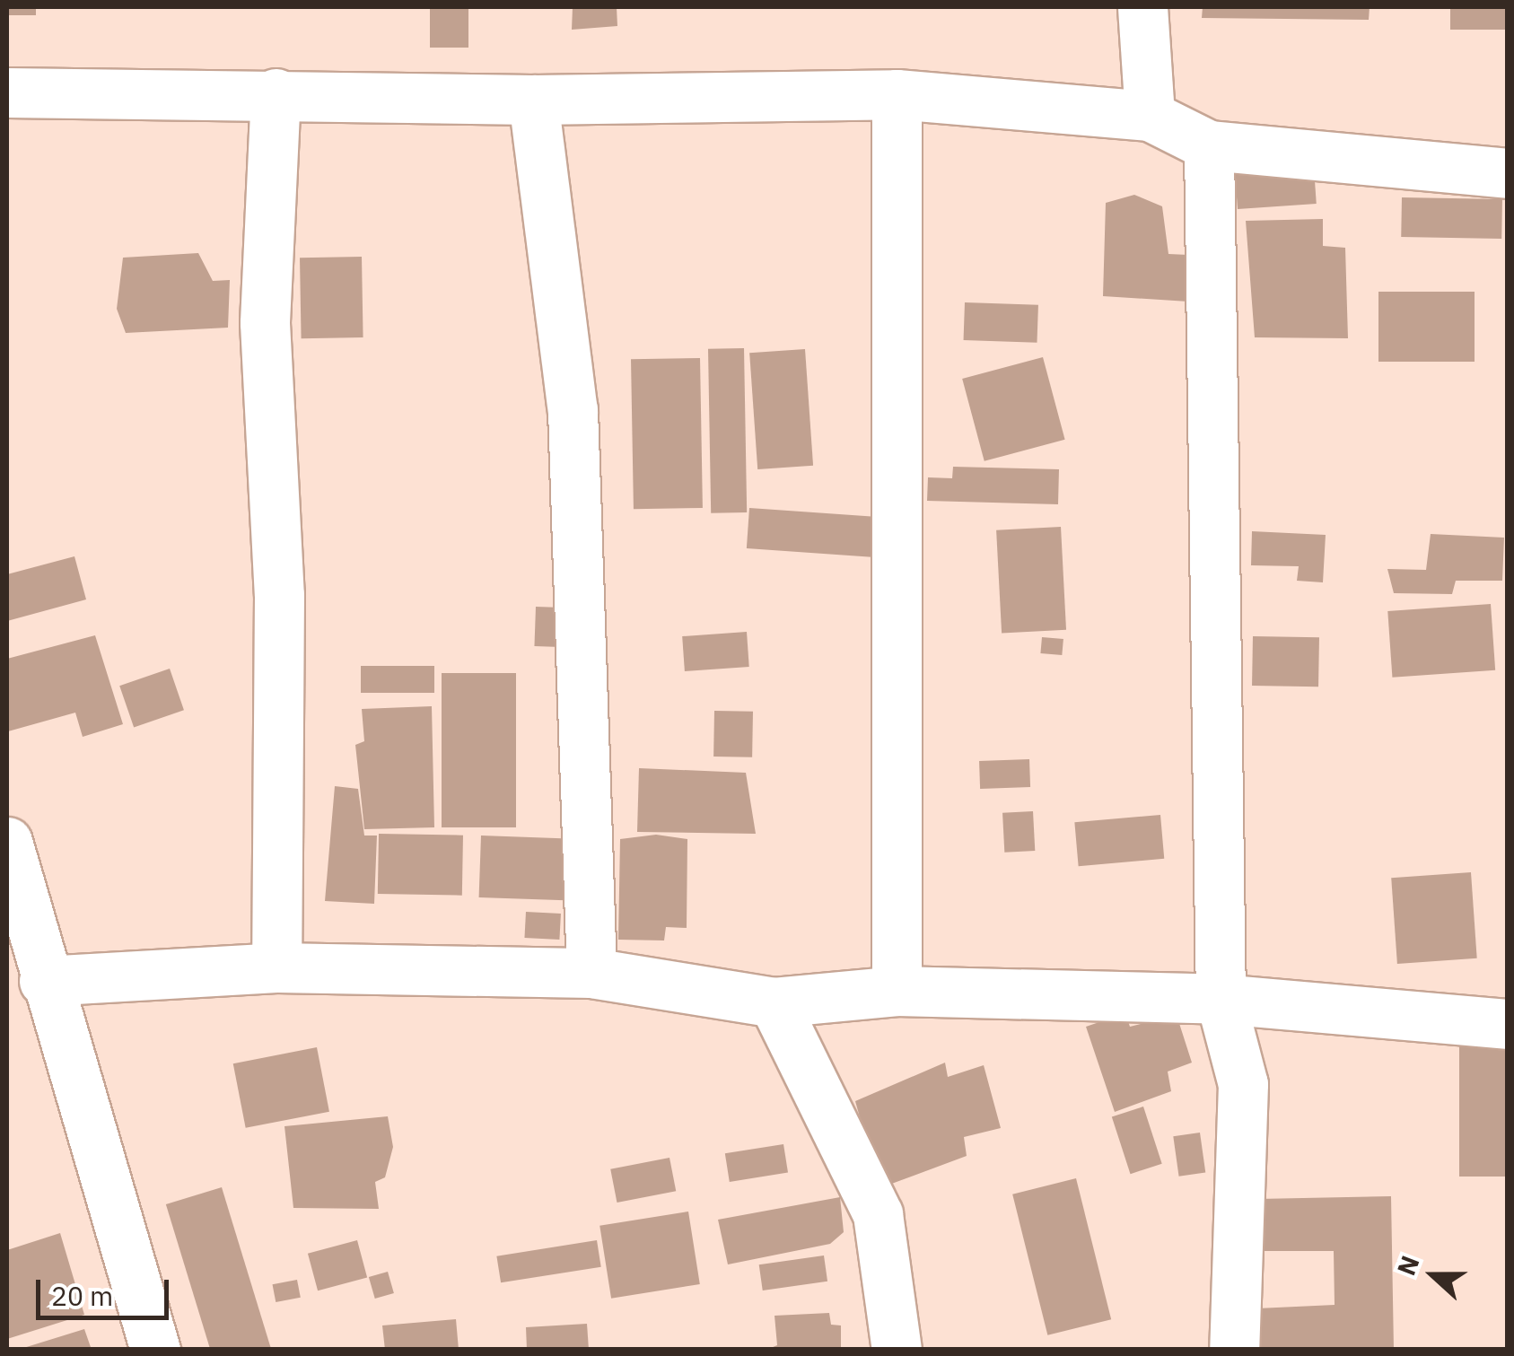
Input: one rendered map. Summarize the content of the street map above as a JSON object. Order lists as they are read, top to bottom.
{
  "scale_bar": "20 m",
  "north": "left"
}
